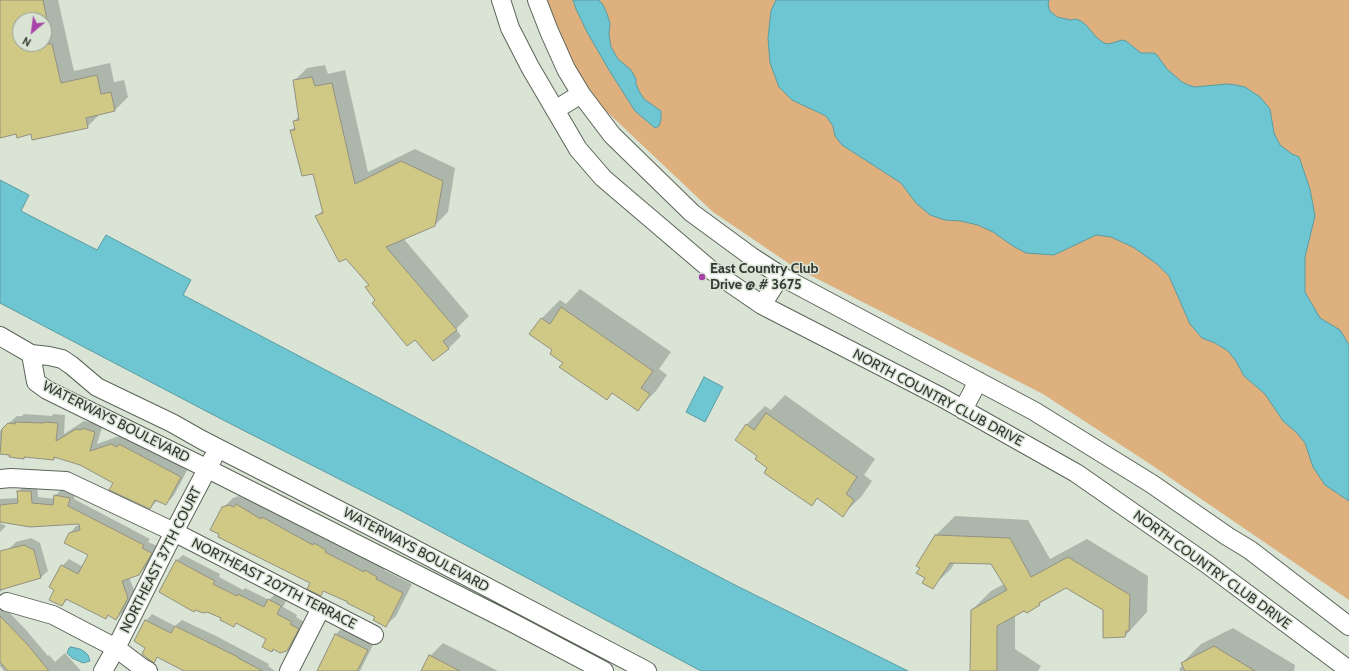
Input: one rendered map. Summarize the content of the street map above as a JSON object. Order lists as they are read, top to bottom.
{
  "streets": {
    "street": [
      "NORTH COUNTRY CLUB DRIVE",
      "WATERWAYS BOULEVARD",
      "NORTHEAST 37TH COURT",
      "NORTHEAST 207TH TERRACE"
    ]
  },
  "crossings": [
    ["WATERWAYS BOULEVARD", "NORTHEAST 37TH COURT"],
    ["NORTHEAST 37TH COURT", "NORTHEAST 207TH TERRACE"]
  ],
  "places": ["East Country Club Drive @ # 3675"],
  "north": "bottom left"
}
